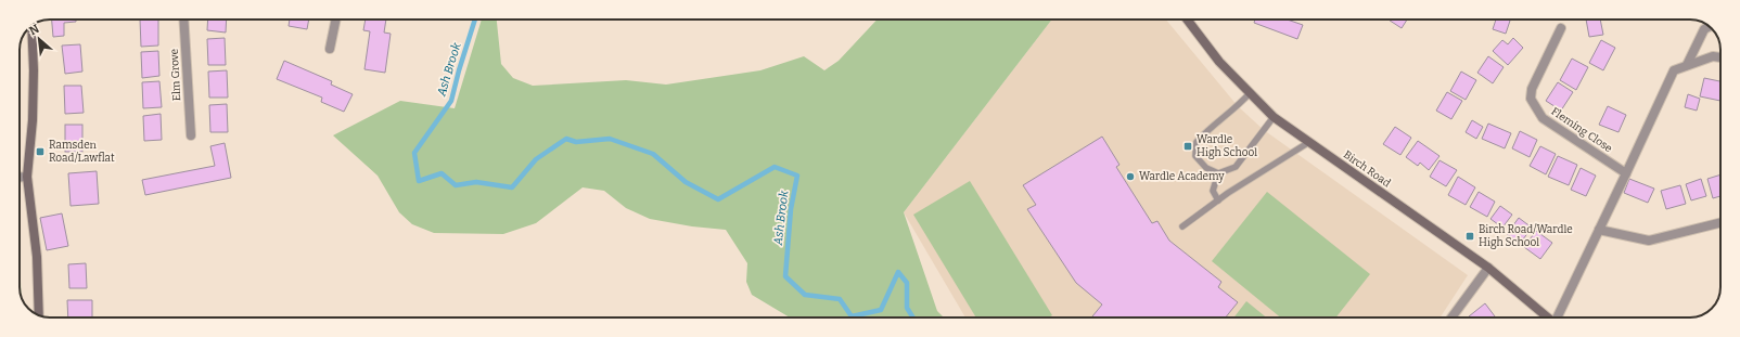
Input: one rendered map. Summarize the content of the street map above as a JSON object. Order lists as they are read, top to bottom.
{
  "streets": {
    "street": ["Elm Grove", "Fleming Close", "Birch Road"]
  },
  "water": ["Ash Brook"],
  "places": {
    "transit": ["Wardle High School", "Ramsden Road/Lawflat", "Birch Road/Wardle High School"],
    "other": ["Wardle Academy"]
  },
  "north": "top left"
}
